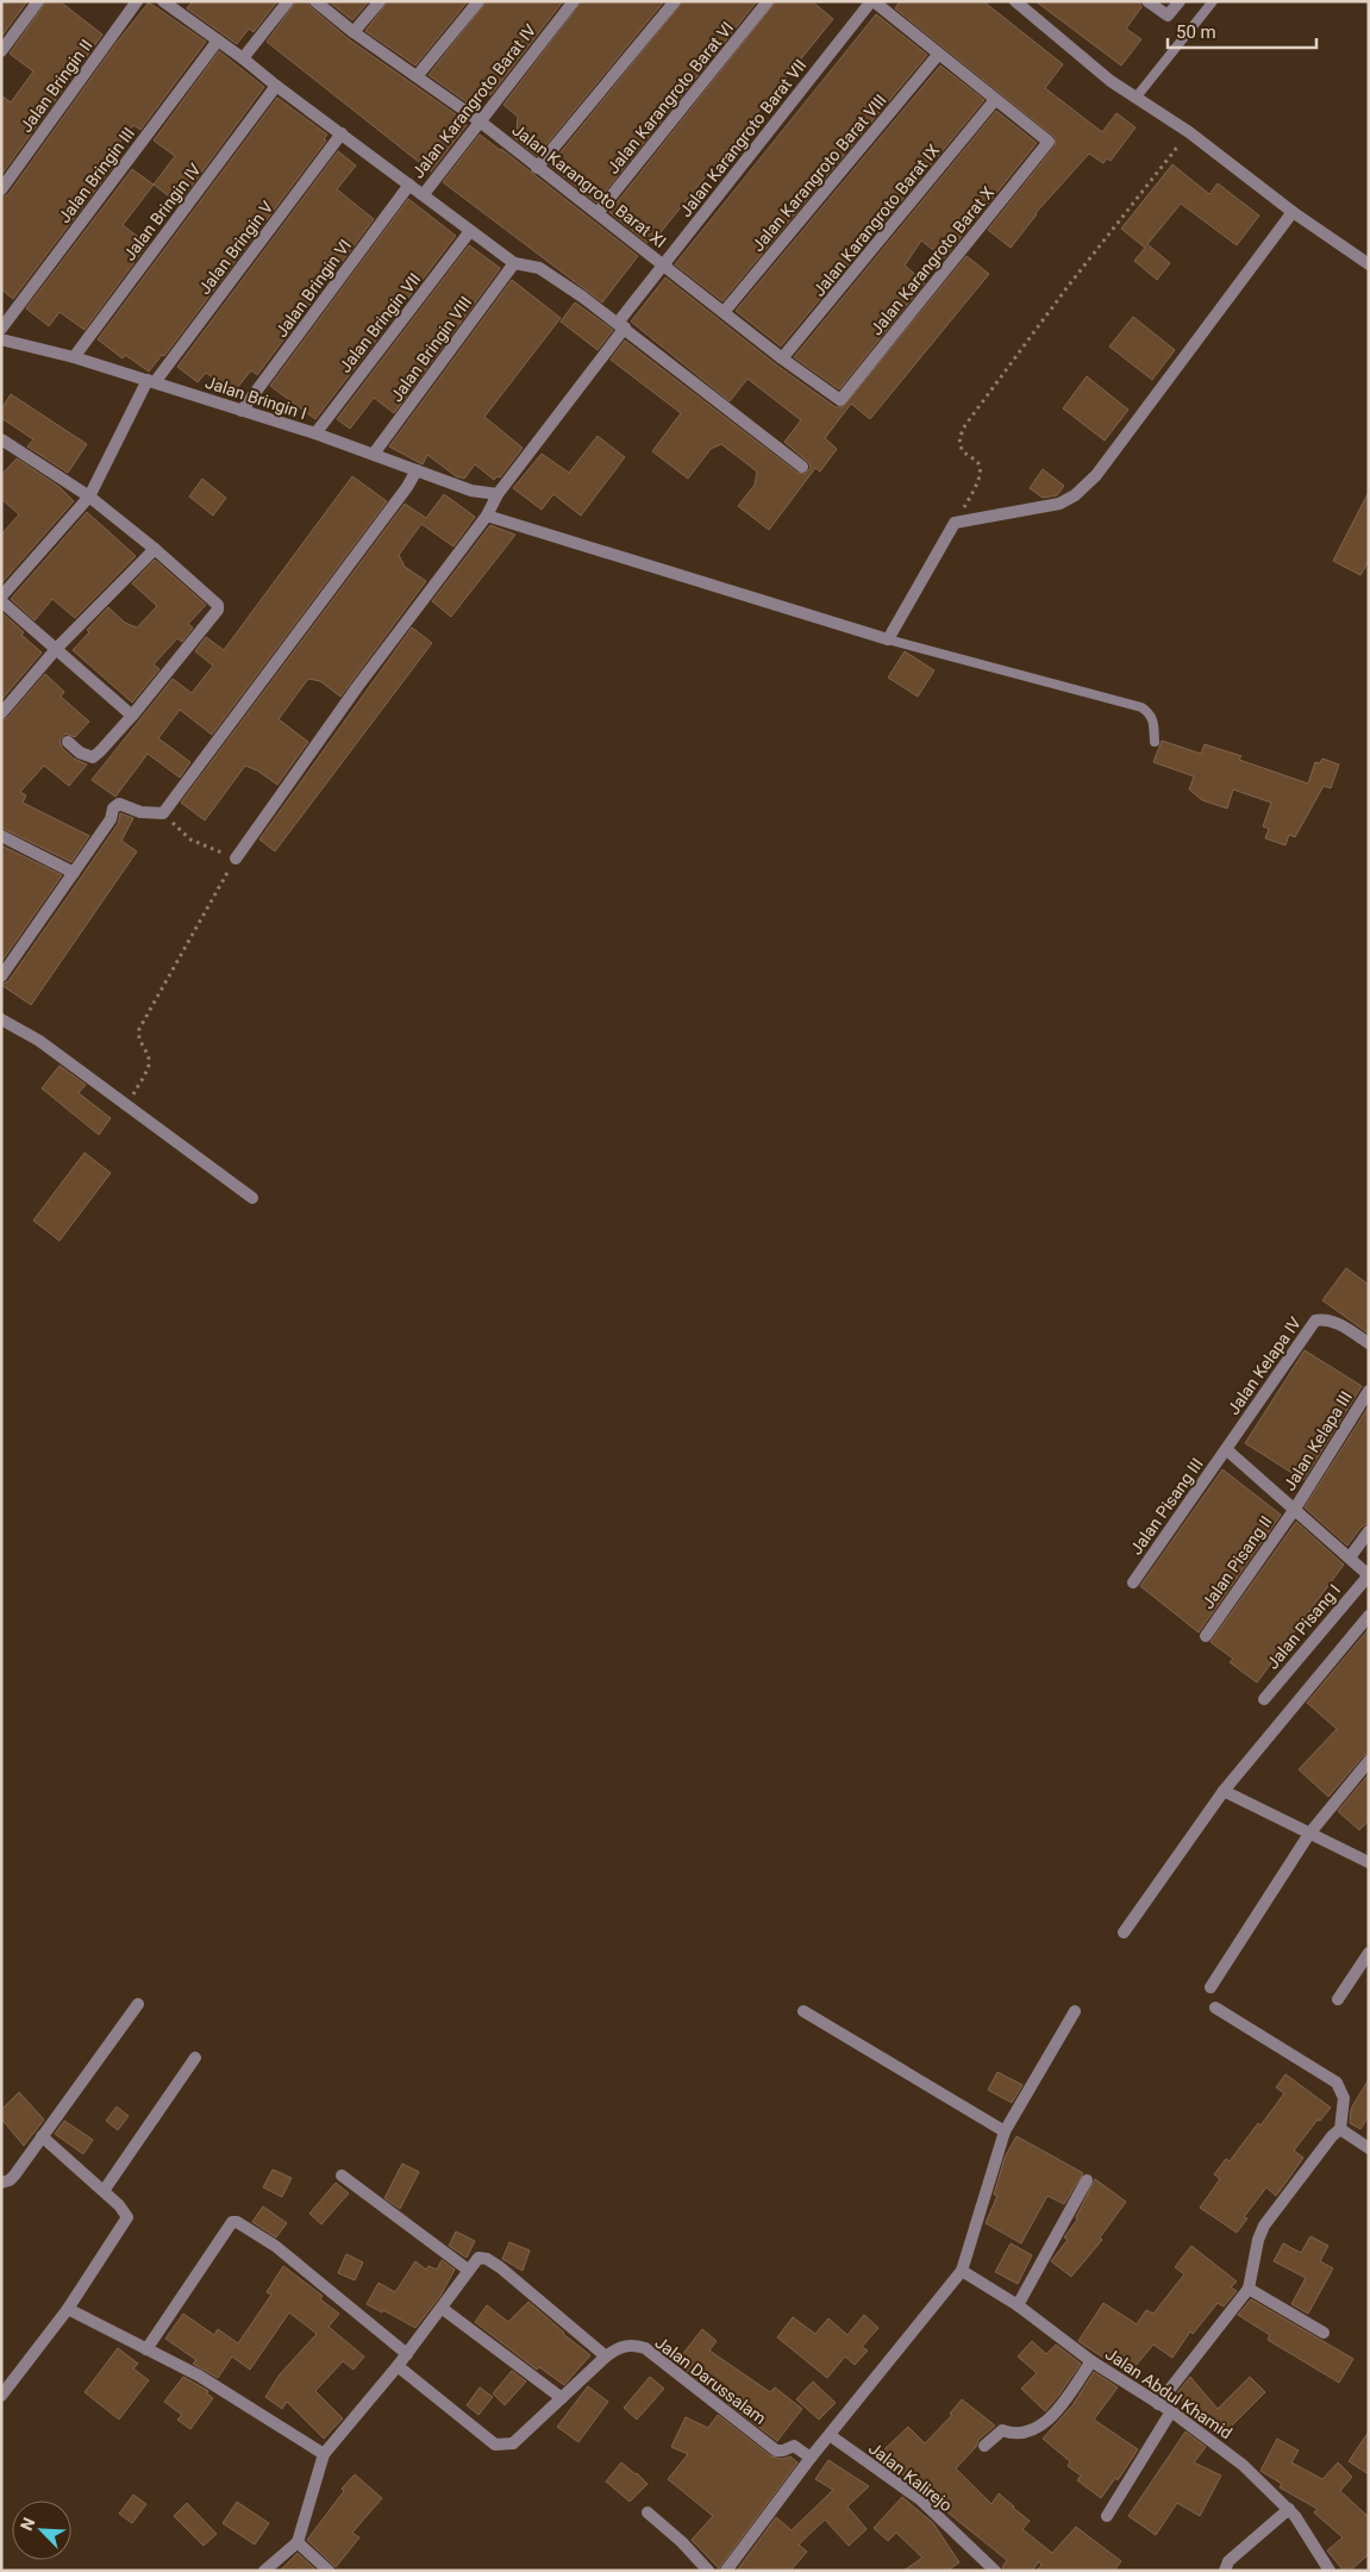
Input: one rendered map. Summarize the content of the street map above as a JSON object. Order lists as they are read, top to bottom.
{
  "streets": {
    "street": [
      "Jalan Bringin II",
      "Jalan Karangroto Barat VI",
      "Jalan Karangroto Barat IV",
      "Jalan Karangroto Barat VII",
      "Jalan Karangroto Barat VIII",
      "Jalan Bringin III",
      "Jalan Karangroto Barat XI",
      "Jalan Bringin IV",
      "Jalan Karangroto Barat IX",
      "Jalan Bringin V",
      "Jalan Karangroto Barat X",
      "Jalan Bringin VI",
      "Jalan Bringin VII",
      "Jalan Bringin VIII",
      "Jalan Bringin I",
      "Jalan Kelapa IV",
      "Jalan Kelapa III",
      "Jalan Pisang III",
      "Jalan Pisang II",
      "Jalan Pisang I",
      "Jalan Darussalam",
      "Jalan Abdul Khamid",
      "Jalan Kalirejo"
    ]
  },
  "crossings": [
    ["Jalan Karangroto Barat VI", "Jalan Karangroto Barat XI"],
    ["Jalan Karangroto Barat IV", "Jalan Karangroto Barat XI"],
    ["Jalan Karangroto Barat VII", "Jalan Karangroto Barat XI"],
    ["Jalan Karangroto Barat VII", "Jalan Bringin I"],
    ["Jalan Karangroto Barat VIII", "Jalan Karangroto Barat XI"],
    ["Jalan Karangroto Barat XI", "Jalan Karangroto Barat IX"],
    ["Jalan Karangroto Barat XI", "Jalan Karangroto Barat X"],
    ["Jalan Bringin IV", "Jalan Bringin I"],
    ["Jalan Karangroto Barat IX", "Jalan Karangroto Barat X"],
    ["Jalan Bringin V", "Jalan Bringin I"],
    ["Jalan Bringin VI", "Jalan Bringin I"],
    ["Jalan Bringin VII", "Jalan Bringin I"],
    ["Jalan Bringin VIII", "Jalan Bringin I"],
    ["Jalan Kelapa IV", "Jalan Pisang III"],
    ["Jalan Kelapa III", "Jalan Pisang II"]
  ],
  "scale_bar": "50 m",
  "north": "top left"
}
